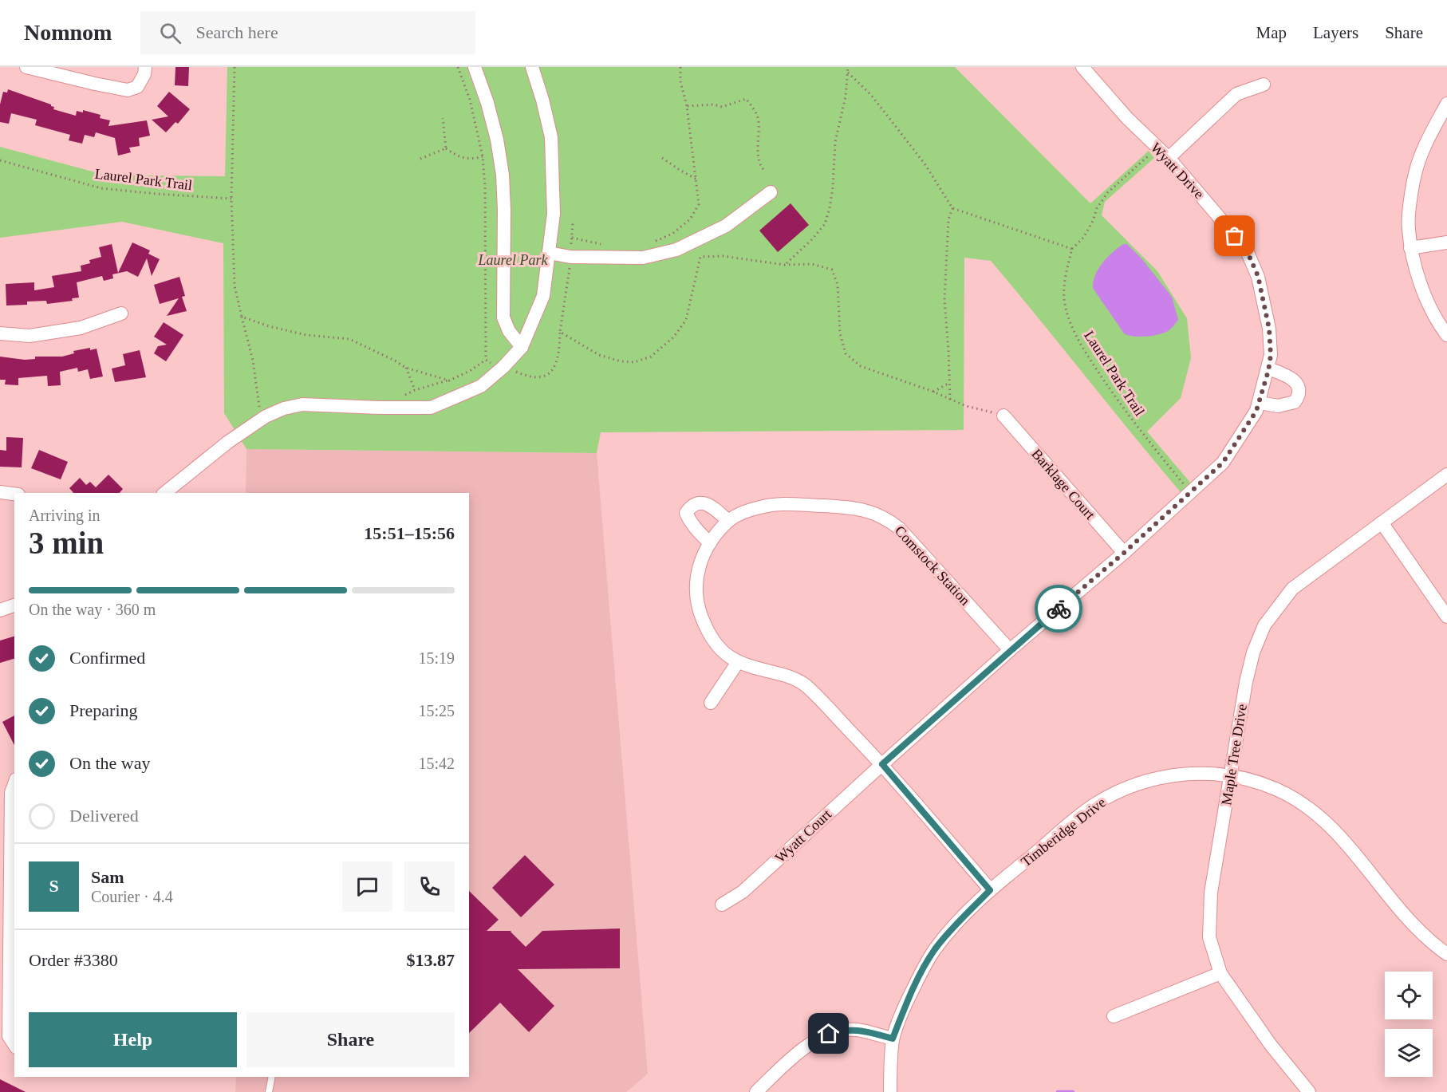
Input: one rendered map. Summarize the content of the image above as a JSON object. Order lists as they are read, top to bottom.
{
  "streets": {
    "street": [
      "Wyatt Drive",
      "Barklage Court",
      "Comstock Station",
      "Maple Tree Drive",
      "Timberidge Drive",
      "Wyatt Court"
    ],
    "path": ["Laurel Park Trail"]
  },
  "crossings": [
    ["Wyatt Drive", "Laurel Park Trail"],
    ["Wyatt Drive", "Barklage Court"],
    ["Wyatt Drive", "Comstock Station"],
    ["Wyatt Drive", "Wyatt Court"],
    ["Comstock Station", "Timberidge Drive"],
    ["Comstock Station", "Wyatt Court"],
    ["Maple Tree Drive", "Timberidge Drive"]
  ],
  "parks": ["Laurel Park"],
  "page": {
    "header": "Nomnom",
    "search": "Search here",
    "nav": ["Map", "Layers", "Share"],
    "heading": ["3 min", "Arriving in", "15:51–15:56"],
    "panel": [
      "Sam",
      "Courier · 4.4",
      "Order #3380",
      "$13.87"
    ],
    "bar": "On the way · 360 m",
    "list": [
      ["Confirmed", "15:19"],
      ["Preparing", "15:25"],
      ["On the way", "15:42"],
      "Delivered"
    ],
    "round": "S",
    "buttons": ["Help", "Share"]
  }
}
